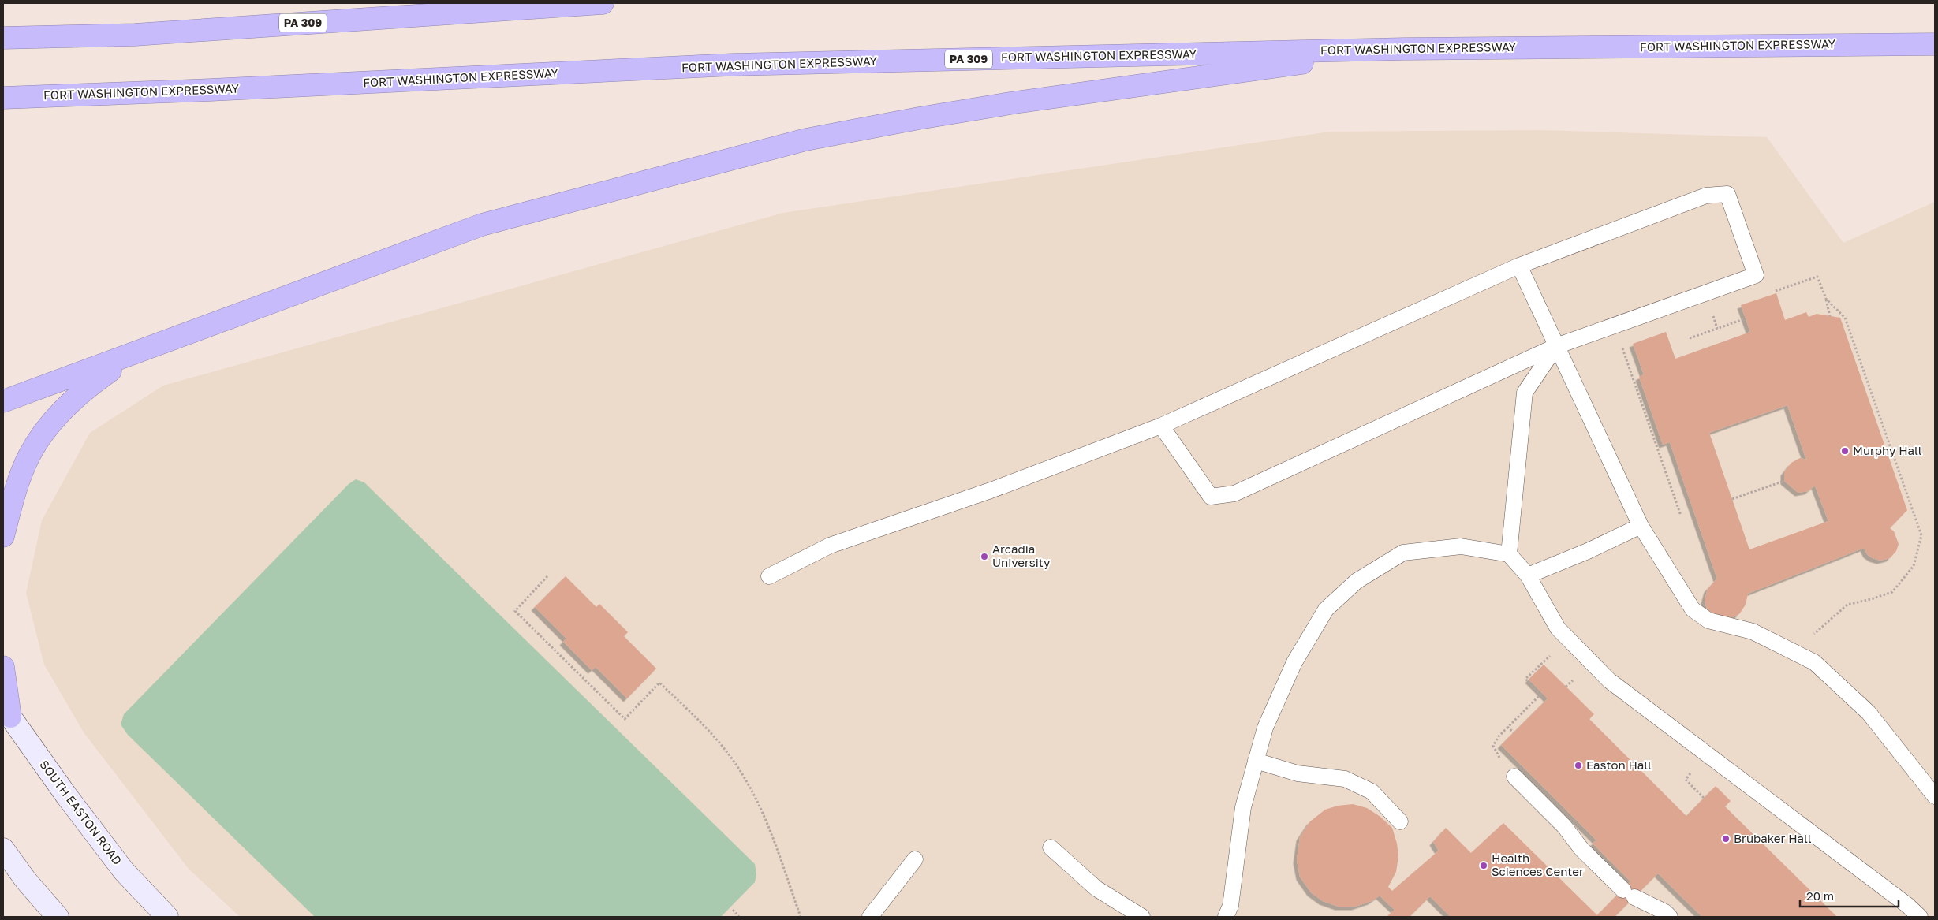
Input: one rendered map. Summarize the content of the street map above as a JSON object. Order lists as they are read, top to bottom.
{
  "streets": {
    "highway": ["PA 309", "FORT WASHINGTON EXPRESSWAY"],
    "main road": ["SOUTH EASTON ROAD"]
  },
  "places": [
    "Murphy Hall",
    "Arcadia University",
    "Easton Hall",
    "Brubaker Hall",
    "Health Sciences Center"
  ],
  "scale_bar": "20 m"
}
